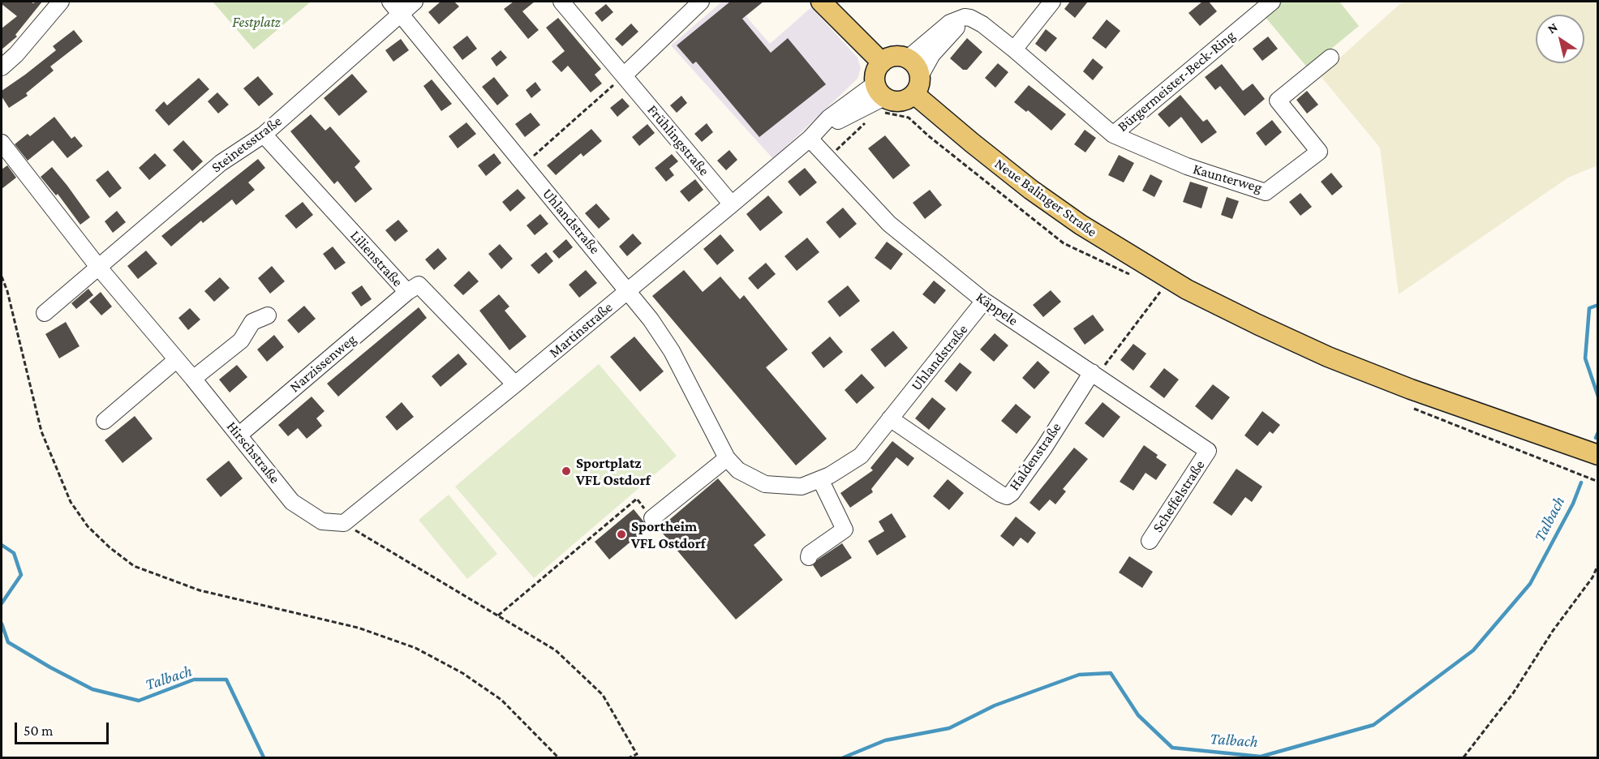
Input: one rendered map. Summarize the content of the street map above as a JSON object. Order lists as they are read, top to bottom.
{
  "streets": {
    "main road": ["Neue Balinger Straße"],
    "street": [
      "Bürgermeister-Beck-Ring",
      "Frühlingstraße",
      "Steinetsstraße",
      "Kaunterweg",
      "Uhlandstraße",
      "Lilienstraße",
      "Käppele",
      "Martinstraße",
      "Narzissenweg",
      "Hirschstraße",
      "Haldenstraße",
      "Scheffelstraße"
    ]
  },
  "crossings": [
    ["Bürgermeister-Beck-Ring", "Kaunterweg"],
    ["Frühlingstraße", "Martinstraße"],
    ["Steinetsstraße", "Uhlandstraße"],
    ["Steinetsstraße", "Lilienstraße"],
    ["Steinetsstraße", "Hirschstraße"],
    ["Neue Balinger Straße", "Martinstraße"],
    ["Uhlandstraße", "Käppele"],
    ["Uhlandstraße", "Martinstraße"],
    ["Uhlandstraße", "Haldenstraße"],
    ["Lilienstraße", "Martinstraße"],
    ["Lilienstraße", "Narzissenweg"],
    ["Käppele", "Martinstraße"],
    ["Käppele", "Haldenstraße"],
    ["Käppele", "Scheffelstraße"],
    ["Martinstraße", "Hirschstraße"],
    ["Narzissenweg", "Hirschstraße"]
  ],
  "water": ["Talbach"],
  "parks": ["Festplatz"],
  "places": ["Sportplatz VFL Ostdorf", "Sportheim VFL Ostdorf"],
  "scale_bar": "50 m",
  "north": "top left"
}
